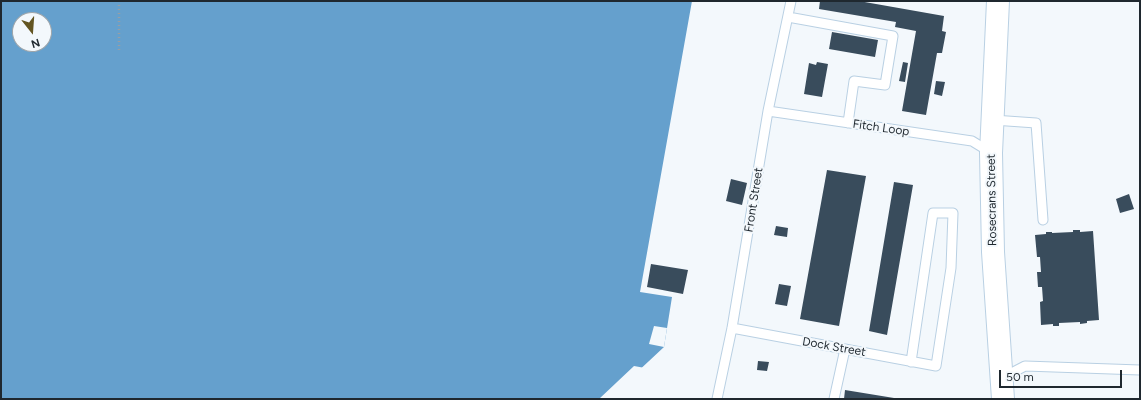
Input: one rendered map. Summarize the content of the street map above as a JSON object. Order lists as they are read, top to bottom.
{
  "streets": {
    "street": ["Rosecrans Street"],
    "lane": ["Fitch Loop", "Front Street", "Dock Street"]
  },
  "crossings": [
    ["Fitch Loop", "Front Street"],
    ["Fitch Loop", "Rosecrans Street"],
    ["Front Street", "Dock Street"]
  ],
  "scale_bar": "50 m",
  "north": "bottom"
}
